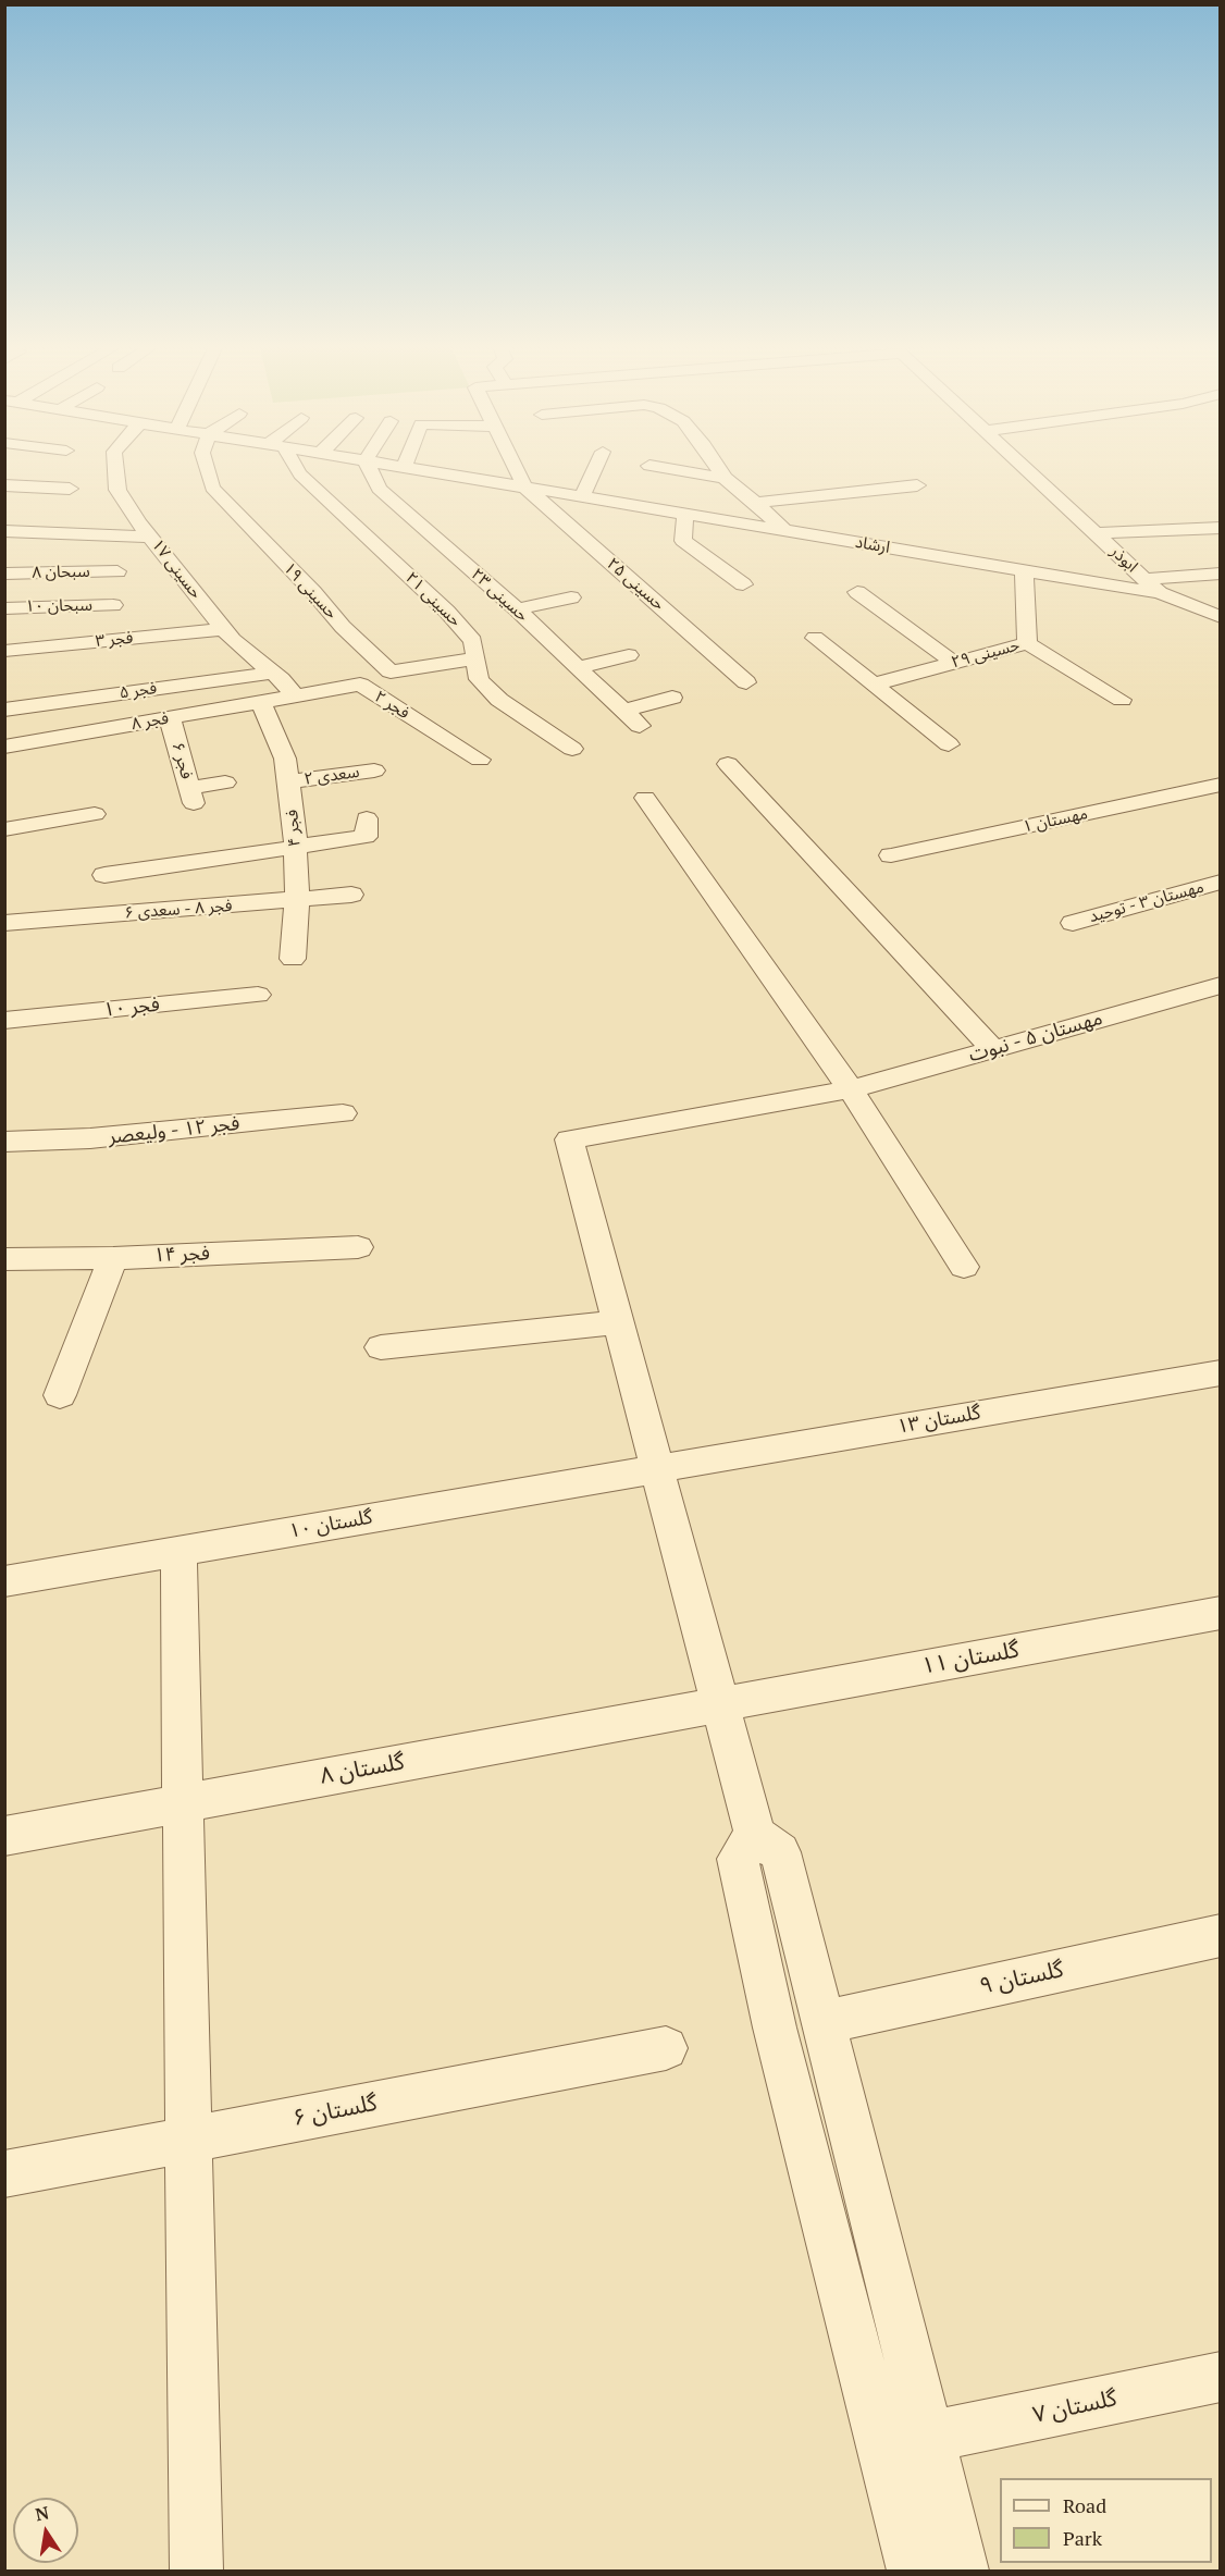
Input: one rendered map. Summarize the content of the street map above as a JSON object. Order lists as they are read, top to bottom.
{
  "streets": {
    "street": [
      "ارشاد",
      "ابوذر",
      "حسینی ۱۷",
      "سبحان ۸",
      "حسینی ۲۵",
      "حسینی ۱۹",
      "حسینی ۲۳",
      "حسینی ۲۱",
      "سبحان ۱۰",
      "فجر ۳",
      "حسینی ۲۹",
      "فجر ۵",
      "فجر ۲",
      "فجر ۸",
      "فجر ۶",
      "سعدی ۲",
      "مهستان ۱",
      "فجر ۴",
      "مهستان ۳ - توحید",
      "فجر ۸ - سعدی ۶",
      "فجر ۱۰",
      "مهستان ۵ - نبوت",
      "فجر ۱۲ - ولیعصر",
      "فجر ۱۴",
      "گلستان ۱۳",
      "گلستان ۱۰",
      "گلستان ۱۱",
      "گلستان ۸",
      "گلستان ۹",
      "گلستان ۶",
      "گلستان ۷"
    ]
  },
  "crossings": [
    ["ارشاد", "ابوذر"],
    ["ارشاد", "حسینی ۲۵"],
    ["ارشاد", "حسینی ۲۹"],
    ["حسینی ۱۷", "فجر ۳"],
    ["حسینی ۱۷", "فجر ۵"],
    ["حسینی ۱۷", "فجر ۲"],
    ["حسینی ۱۷", "فجر ۸"],
    ["حسینی ۱۹", "حسینی ۲۱"],
    ["فجر ۲", "فجر ۸"],
    ["فجر ۸", "فجر ۶"],
    ["فجر ۸", "فجر ۴"],
    ["سعدی ۲", "فجر ۴"],
    ["فجر ۴", "فجر ۸ - سعدی ۶"],
    ["گلستان ۱۳", "گلستان ۱۰"],
    ["گلستان ۱۱", "گلستان ۸"]
  ],
  "legend": ["Road", "Park"],
  "north": "top"
}
